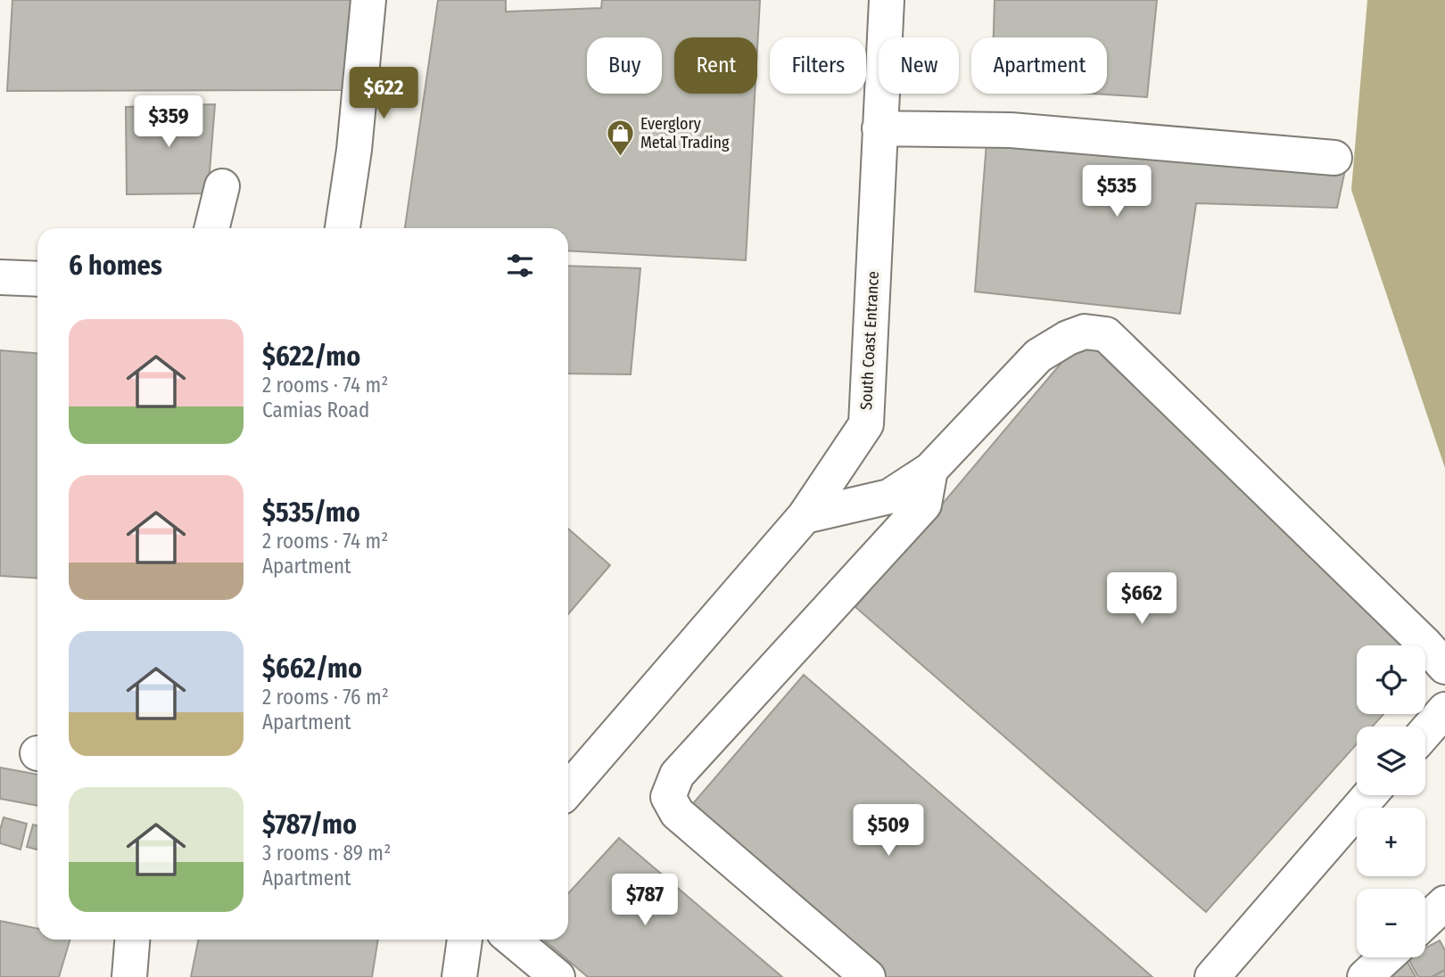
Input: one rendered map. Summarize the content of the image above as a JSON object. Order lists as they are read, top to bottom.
{
  "streets": {
    "street": ["South Coast Entrance"]
  },
  "places": {
    "shop": ["Everglory Metal Trading"]
  },
  "page": {
    "chip": [
      "Buy",
      "Rent",
      "Filters",
      "New",
      "Apartment"
    ],
    "price": [
      "$622",
      "$359",
      "$535",
      "$662",
      "$509",
      "$787"
    ],
    "heading": "6 homes",
    "list": [
      {
        "name": "$622/mo",
        "note": "2 rooms · 74 m² · Camias Road"
      },
      {
        "name": "$535/mo",
        "note": "2 rooms · 74 m² · Apartment"
      },
      {
        "name": "$662/mo",
        "note": "2 rooms · 76 m² · Apartment"
      },
      {
        "name": "$787/mo",
        "note": "3 rooms · 89 m² · Apartment"
      }
    ],
    "map_buttons": ["+", "−"]
  }
}
